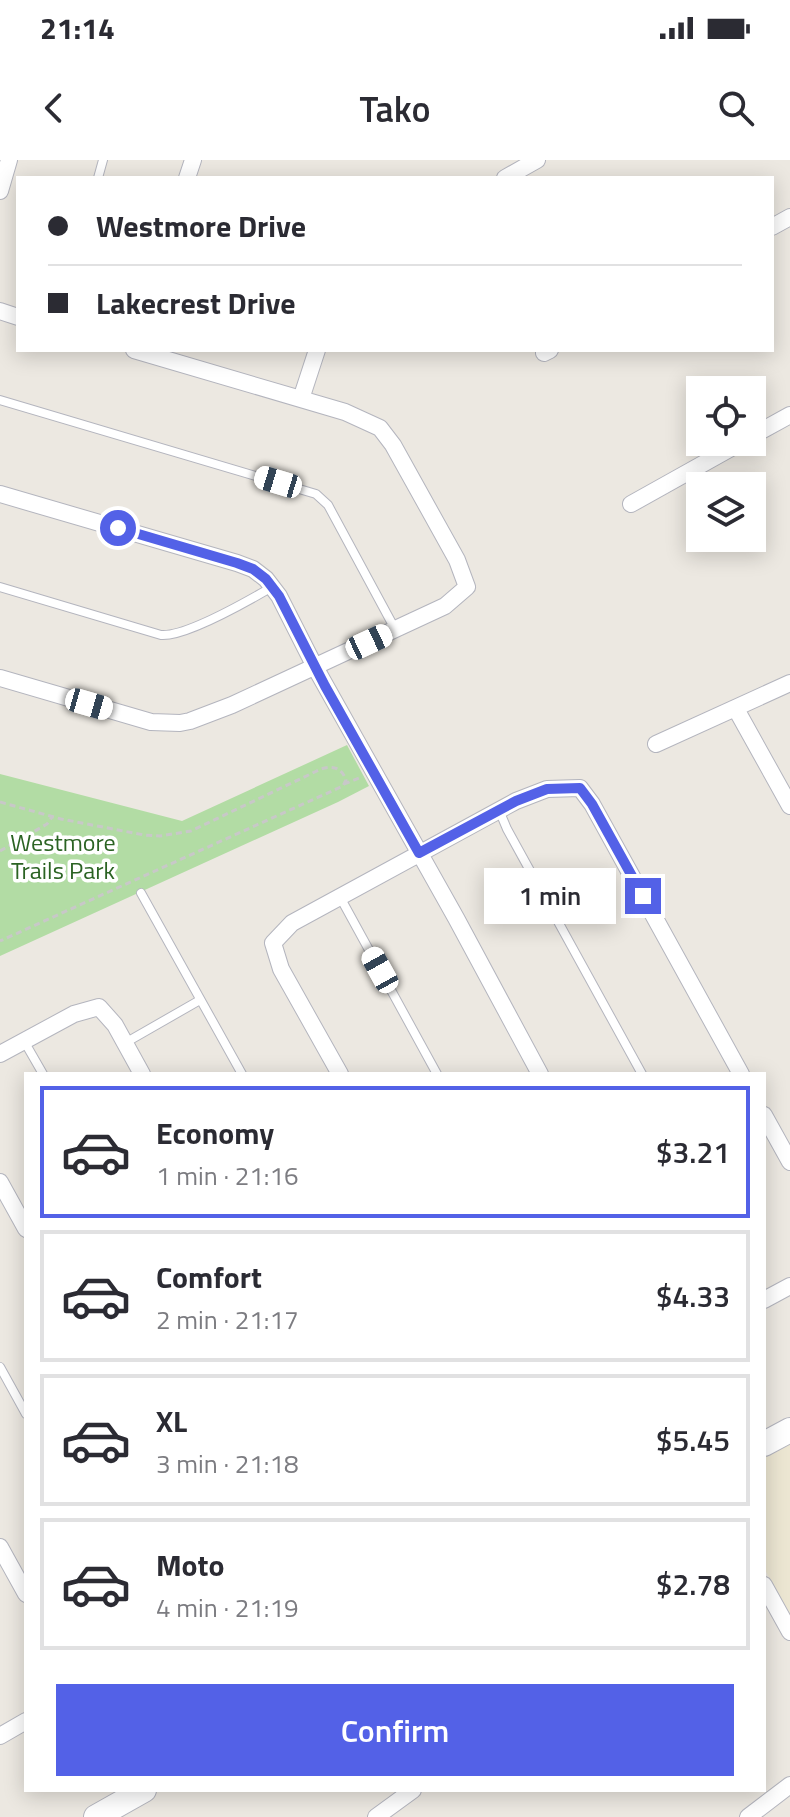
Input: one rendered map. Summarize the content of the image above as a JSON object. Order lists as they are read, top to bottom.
{
  "parks": ["Westmore Trails Park"],
  "page": {
    "status": "21:14",
    "header": "Tako",
    "banner": ["Westmore Drive", "Lakecrest Drive"],
    "bubble": "1 min",
    "list": [
      {
        "name": "Economy",
        "note": "1 min · 21:16",
        "value": "$3.21"
      },
      {
        "name": "Comfort",
        "note": "2 min · 21:17",
        "value": "$4.33"
      },
      {
        "name": "XL",
        "note": "3 min · 21:18",
        "value": "$5.45"
      },
      {
        "name": "Moto",
        "note": "4 min · 21:19",
        "value": "$2.78"
      }
    ],
    "buttons": "Confirm"
  }
}
